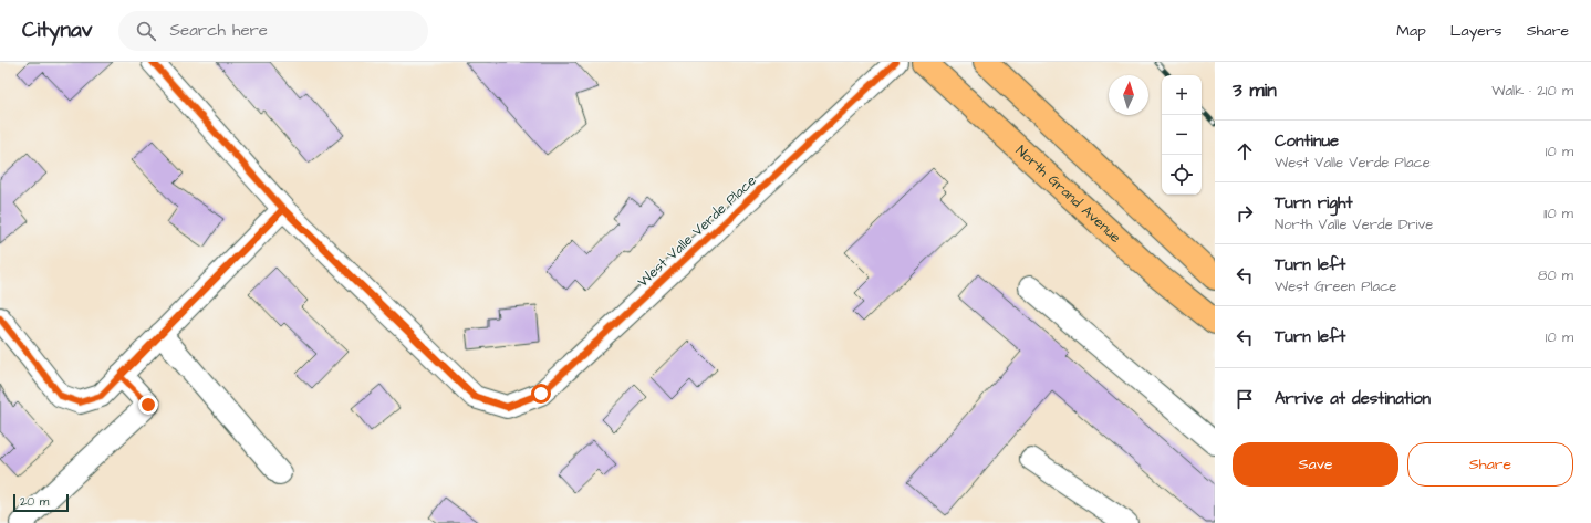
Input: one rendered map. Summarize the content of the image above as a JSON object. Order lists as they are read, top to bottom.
{
  "streets": {
    "main road": ["North Grand Avenue"],
    "street": ["West Valle Verde Place"]
  },
  "scale_bar": "20 m",
  "north": "top",
  "page": {
    "header": "Citynav",
    "search": "Search here",
    "nav": ["Map", "Layers", "Share"],
    "heading": ["3 min", "Walk · 210 m"],
    "map_buttons": ["+", "−"],
    "list": [
      ["Continue", "West Valle Verde Place", "10 m"],
      ["Turn right", "North Valle Verde Drive", "110 m"],
      ["Turn left", "West Green Place", "80 m"],
      ["Turn left", "10 m"],
      "Arrive at destination"
    ],
    "buttons": ["Save", "Share"],
    "scale": "20 m"
  }
}
